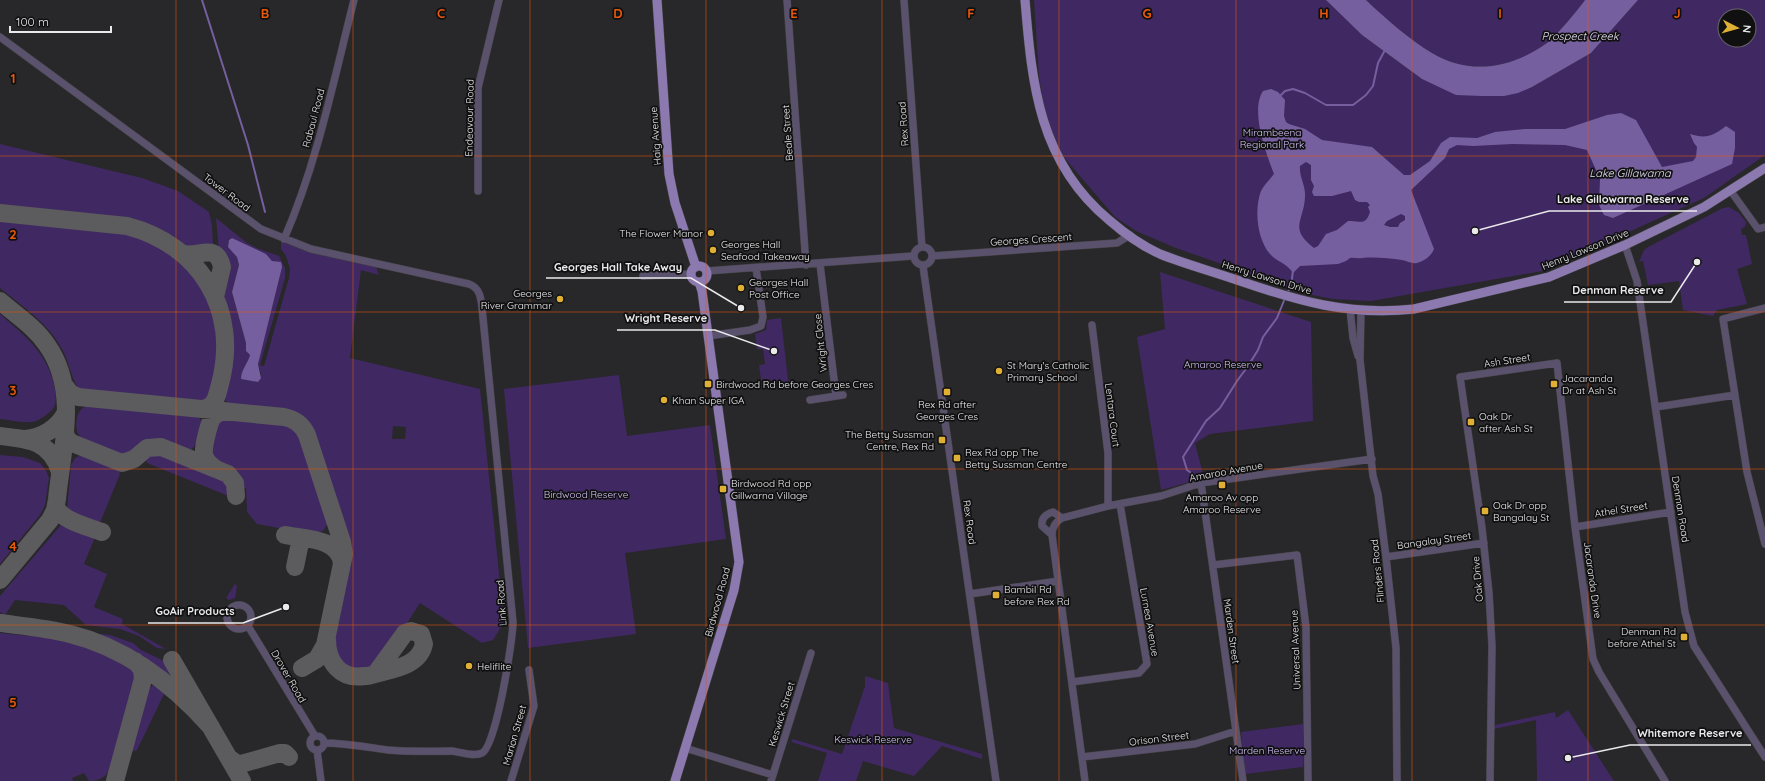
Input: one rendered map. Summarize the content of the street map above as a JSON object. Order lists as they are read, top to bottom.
{
  "streets": {
    "main road": ["Haig Avenue", "Henry Lawson Drive", "Birdwood Road"],
    "street": [
      "Rabaul Road",
      "Endeavour Road",
      "Rex Road",
      "Beale Street",
      "Tower Road",
      "Georges Crescent",
      "Wright Close",
      "Ash Street",
      "Lentara Court",
      "Amaroo Avenue",
      "Athel Street",
      "Denman Road",
      "Bangalay Street",
      "Flinders Road",
      "Oak Drive",
      "Jacaranda Drive",
      "Link Road",
      "Lurnea Avenue",
      "Marden Street",
      "Universal Avenue",
      "Drover Road",
      "Keswick Street",
      "Marion Street",
      "Orison Street"
    ]
  },
  "crossings": [
    ["Rabaul Road", "Tower Road"],
    ["Rex Road", "Georges Crescent"],
    ["Haig Avenue", "Birdwood Road"],
    ["Tower Road", "Link Road"],
    ["Georges Crescent", "Henry Lawson Drive"],
    ["Henry Lawson Drive", "Denman Road"],
    ["Henry Lawson Drive", "Flinders Road"],
    ["Ash Street", "Oak Drive"],
    ["Ash Street", "Jacaranda Drive"],
    ["Lentara Court", "Amaroo Avenue"],
    ["Amaroo Avenue", "Flinders Road"],
    ["Amaroo Avenue", "Lurnea Avenue"],
    ["Amaroo Avenue", "Marden Street"],
    ["Amaroo Avenue", "Orison Street"],
    ["Athel Street", "Denman Road"],
    ["Athel Street", "Jacaranda Drive"],
    ["Bangalay Street", "Flinders Road"],
    ["Bangalay Street", "Oak Drive"],
    ["Link Road", "Drover Road"],
    ["Marden Street", "Universal Avenue"],
    ["Marden Street", "Orison Street"]
  ],
  "water": ["Prospect Creek", "Lake Gillawarna"],
  "parks": [
    "Mirambeena Regional Park",
    "Amaroo Reserve",
    "Birdwood Reserve",
    "Keswick Reserve",
    "Marden Reserve"
  ],
  "places": {
    "other": [
      "Lake Gillowarna Reserve",
      "The Flower Manor",
      "Georges Hall Seafood Takeaway",
      "Denman Reserve",
      "Georges Hall Post Office",
      "Georges River Grammar",
      "Georges Hall Take Away",
      "Wright Reserve",
      "St Mary's Catholic Primary School",
      "Khan Super IGA",
      "GoAir Products",
      "Heliflite",
      "Whitemore Reserve"
    ],
    "transit": [
      "Birdwood Rd before Georges Cres",
      "Jacaranda Dr at Ash St",
      "Rex Rd after Georges Cres",
      "Oak Dr after Ash St",
      "The Betty Sussman Centre, Rex Rd",
      "Rex Rd opp The Betty Sussman Centre",
      "Amaroo Av opp Amaroo Reserve",
      "Birdwood Rd opp Gillwarna Village",
      "Oak Dr opp Bangalay St",
      "Bambil Rd before Rex Rd",
      "Denman Rd before Athel St"
    ]
  },
  "scale_bar": "100 m",
  "north": "right",
  "grid": {
    "columns": [
      "B",
      "C",
      "D",
      "E",
      "F",
      "G",
      "H",
      "I",
      "J"
    ],
    "rows": [
      "1",
      "2",
      "3",
      "4",
      "5"
    ]
  }
}
